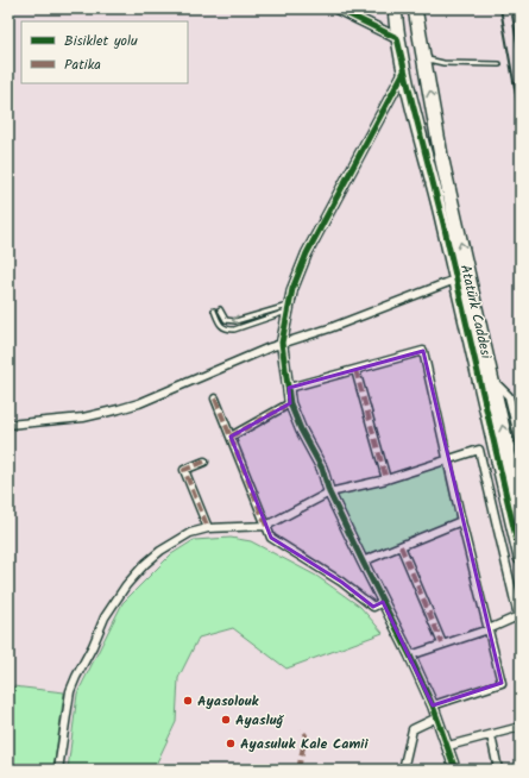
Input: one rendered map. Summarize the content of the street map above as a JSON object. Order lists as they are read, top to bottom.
{
  "streets": {
    "highway": ["Atatürk Caddesi"]
  },
  "places": ["Ayasolouk", "Ayasluğ", "Ayasuluk Kale Camii"],
  "legend": ["Bisiklet yolu", "Patika"]
}
